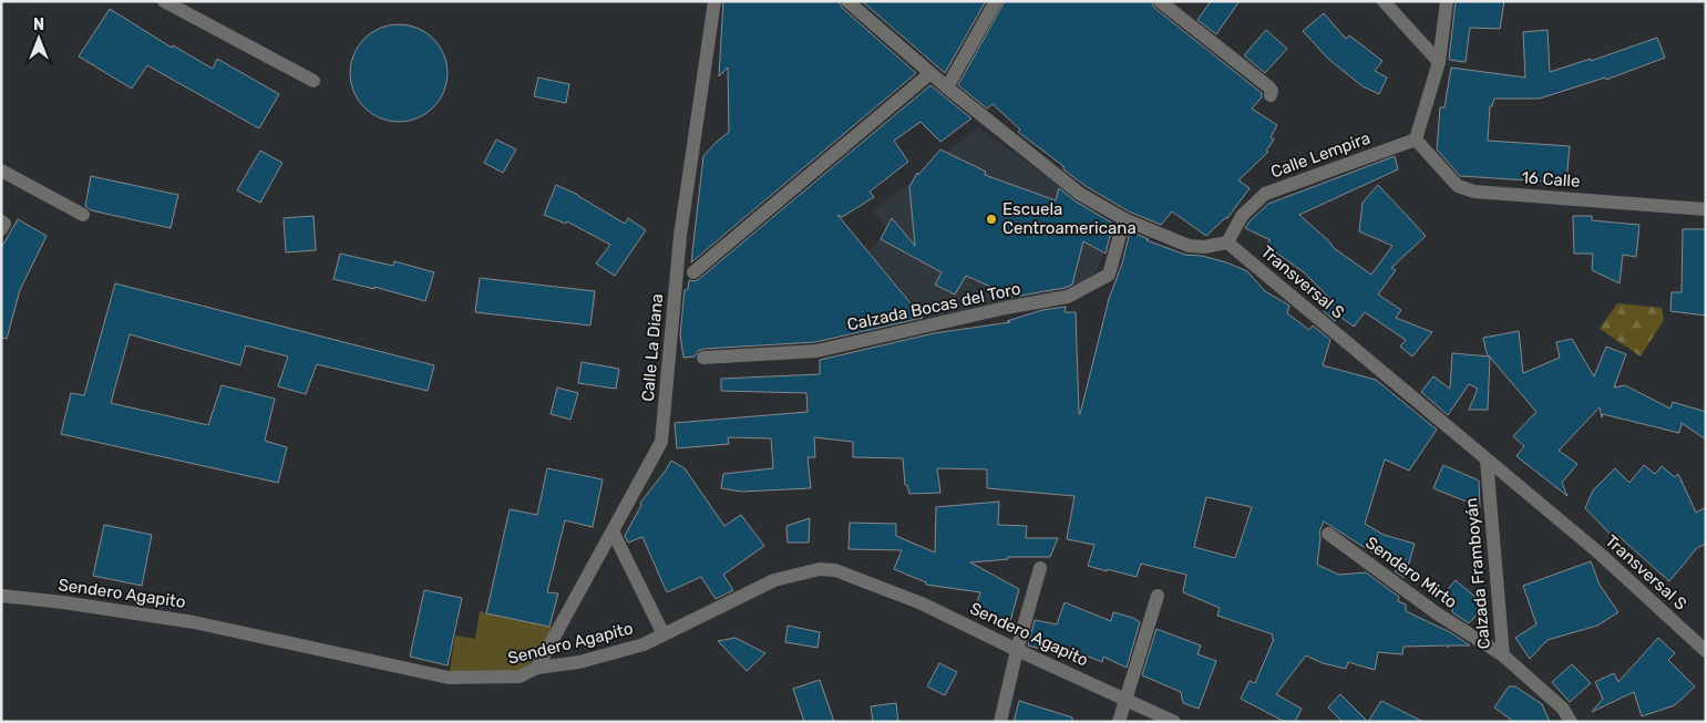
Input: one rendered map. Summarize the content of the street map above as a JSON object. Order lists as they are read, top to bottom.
{
  "streets": {
    "street": [
      "Calle Lempira",
      "16 Calle",
      "Transversal S",
      "Calzada Bocas del Toro",
      "Calle La Diana",
      "Sendero Mirto",
      "Calzada Framboyán",
      "Sendero Agapito"
    ]
  },
  "crossings": [
    ["Calle Lempira", "16 Calle"],
    ["Calle Lempira", "Transversal S"],
    ["Transversal S", "Calzada Framboyán"],
    ["Calle La Diana", "Sendero Agapito"],
    ["Sendero Mirto", "Calzada Framboyán"]
  ],
  "places": ["Escuela Centroamericana"],
  "north": "top"
}
